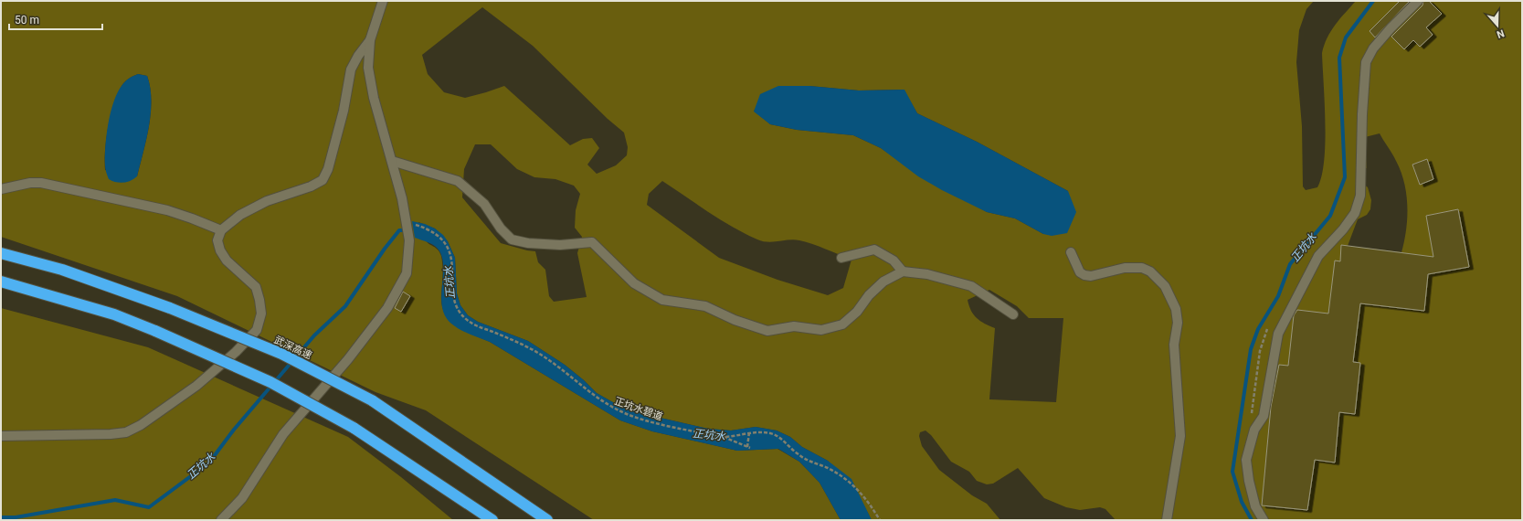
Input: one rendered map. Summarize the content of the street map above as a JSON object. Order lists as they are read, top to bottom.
{
  "streets": {
    "highway": ["武深高速"],
    "path": ["正坑水碧道"]
  },
  "water": ["正坑水"],
  "scale_bar": "50 m",
  "north": "bottom"
}
